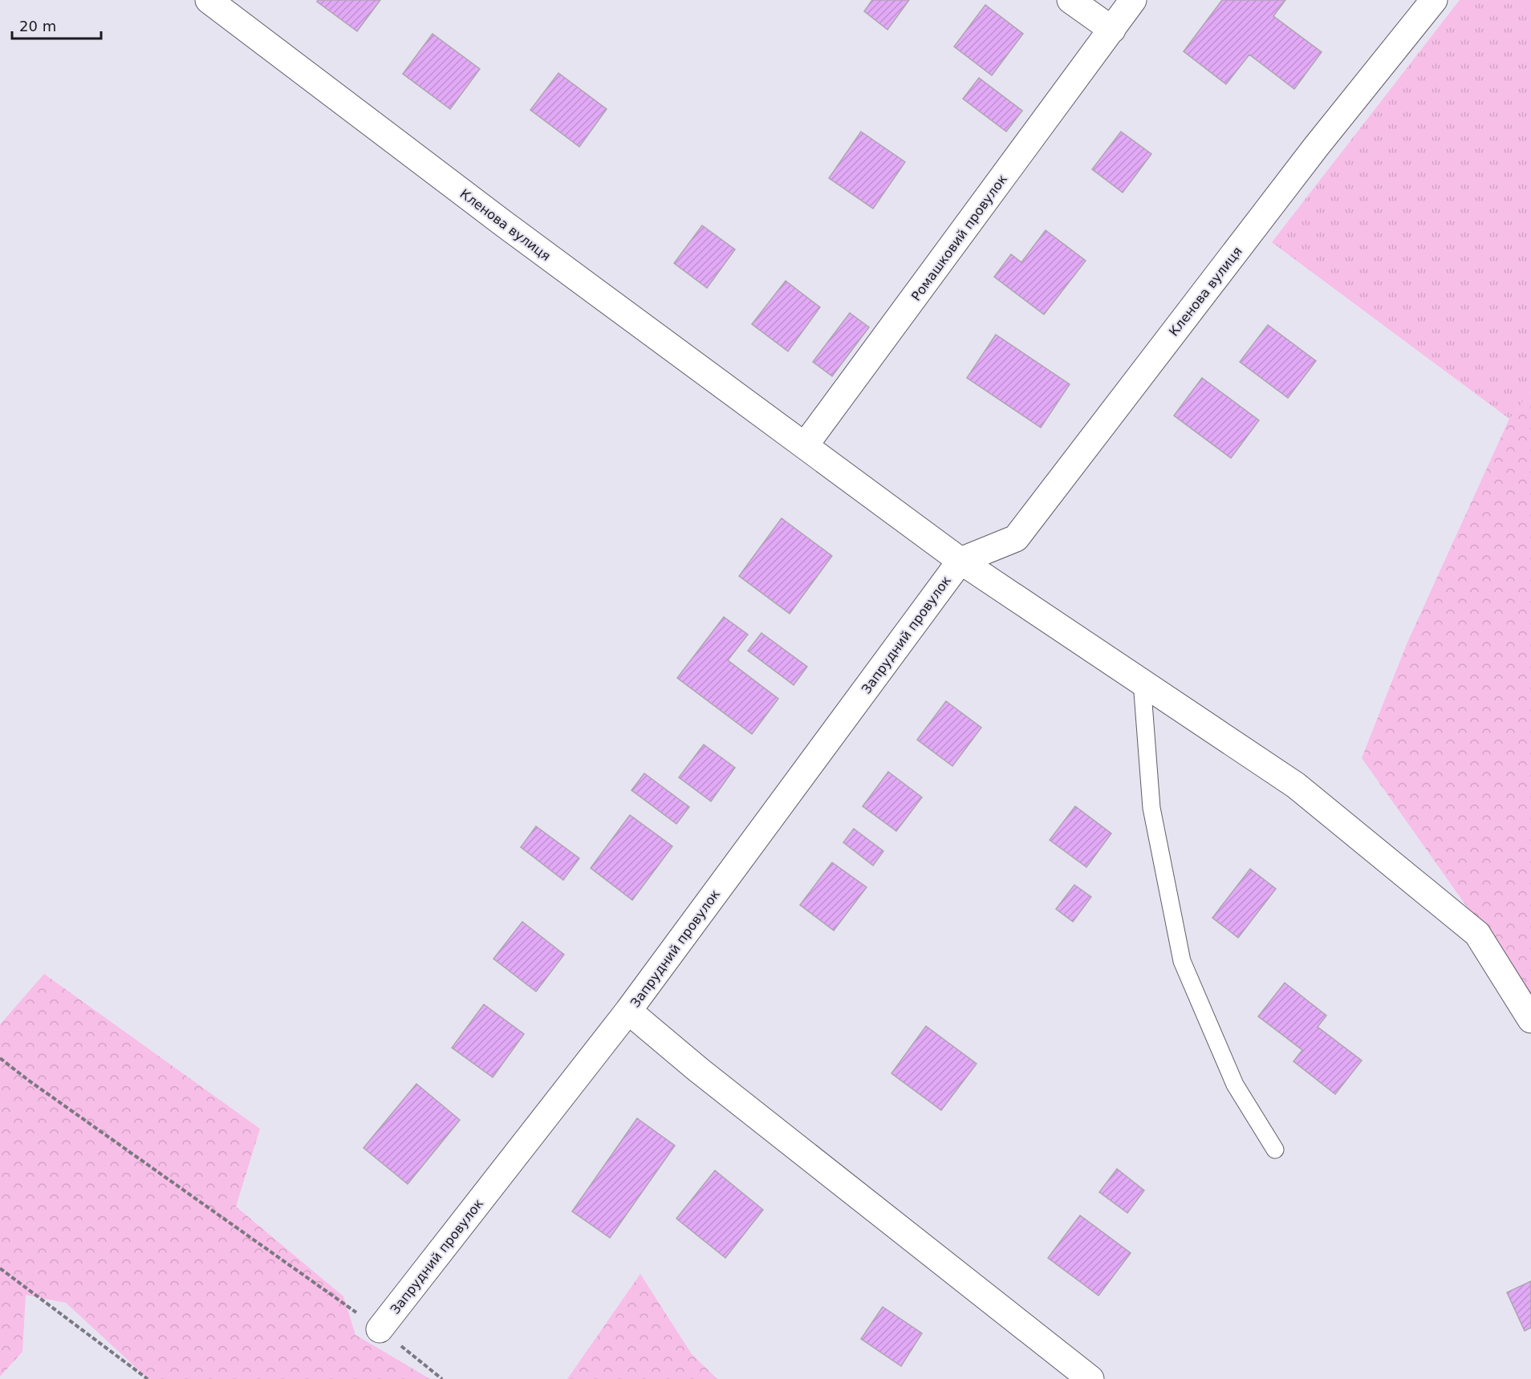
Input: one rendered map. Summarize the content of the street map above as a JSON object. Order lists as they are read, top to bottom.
{
  "streets": {
    "street": ["Кленова вулиця", "Ромашковий провулок", "Запрудний провулок"]
  },
  "crossings": [
    ["Кленова вулиця", "Ромашковий провулок"],
    ["Кленова вулиця", "Запрудний провулок"]
  ],
  "scale_bar": "20 m"
}
